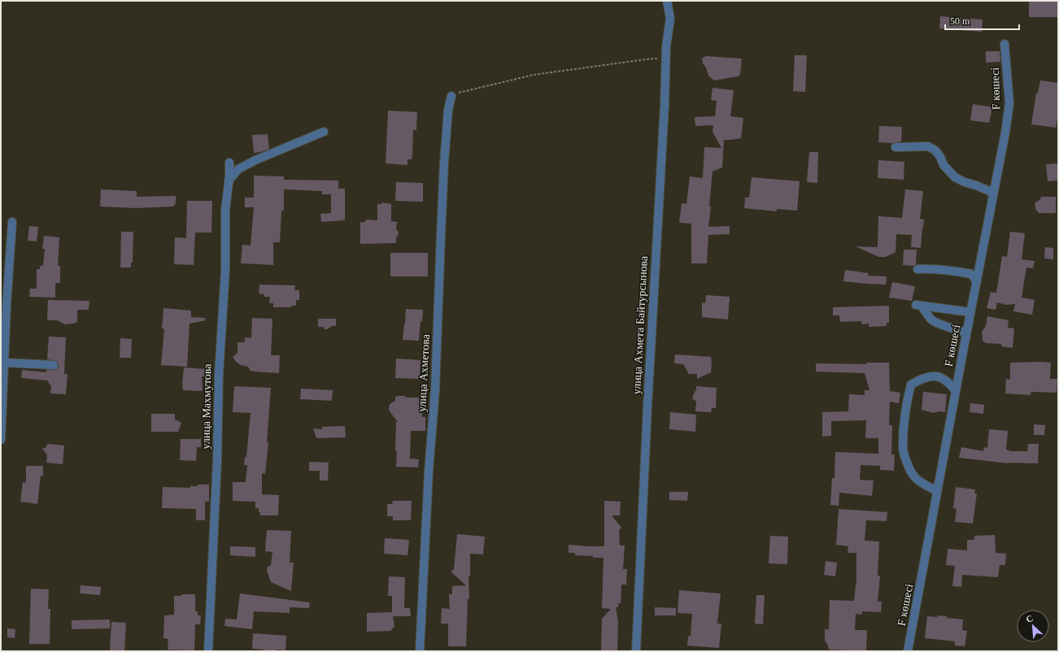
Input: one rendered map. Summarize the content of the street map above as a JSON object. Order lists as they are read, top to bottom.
{
  "streets": {
    "street": [
      "F көшесі",
      "улица Ахмета Байтурсынова",
      "улица Ахметова",
      "улица Махмутова"
    ]
  },
  "scale_bar": "50 m",
  "north": "top left"
}
